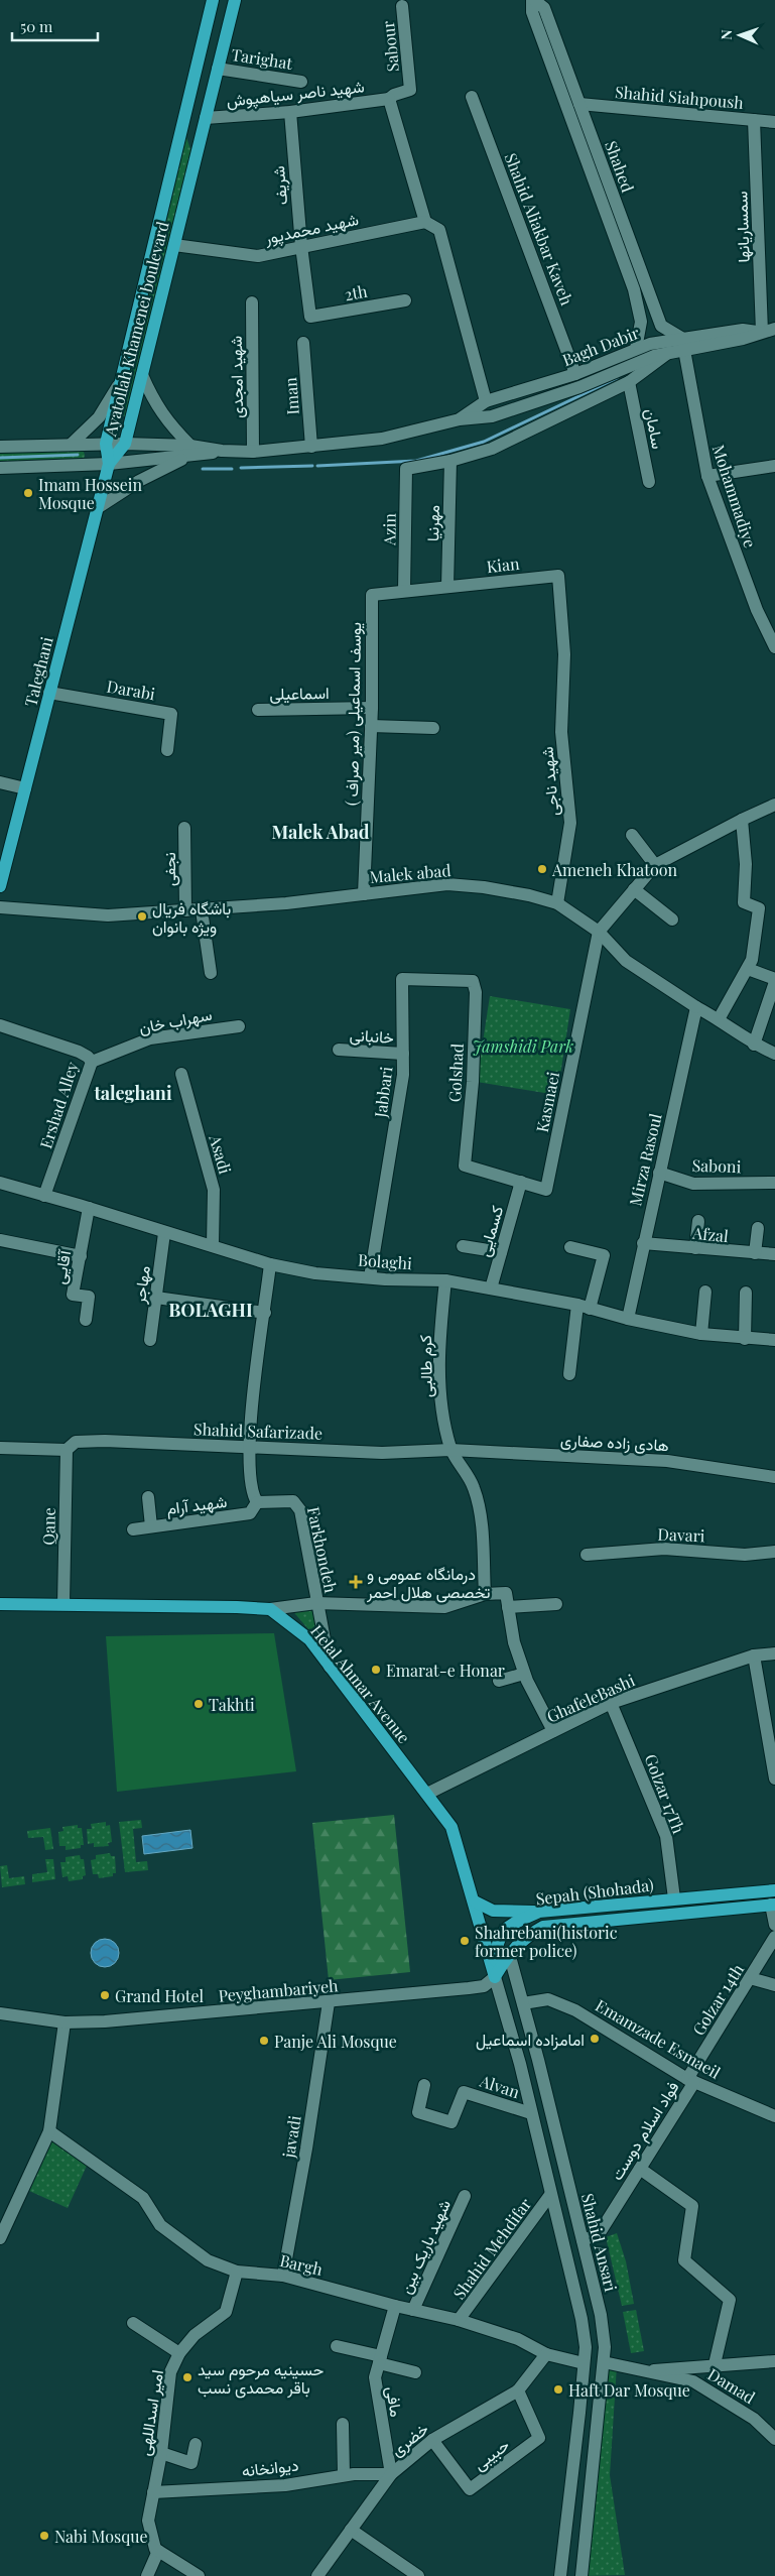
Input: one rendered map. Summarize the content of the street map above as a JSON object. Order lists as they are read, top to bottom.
{
  "streets": {
    "main road": [
      "Ayatollah Khamenei boulevard",
      "Taleghani",
      "Helal Ahmar Avenue",
      "Sepah (Shohada)"
    ],
    "street": [
      "Sabour",
      "Tarighat",
      "شهید ناصر سیاهپوش",
      "Shahid Siahpoush",
      "Shahed",
      "شریف",
      "سمساریانها",
      "شهید محمدپور",
      "Shahid Aliakbar Kaveh",
      "2th",
      "Bagh Dabir",
      "شهید امجدی",
      "Iman",
      "سامان",
      "Mohammadiye",
      "مهرنیا",
      "Azin",
      "Kian",
      "Darabi",
      "اسماعیلی",
      "یوسف اسماعیلی (میر صراف )",
      "شهید ناجی",
      "نجفی",
      "Malek abad",
      "سهراب خان",
      "خانبانی",
      "Golshad",
      "Jabbari",
      "Kasmaei",
      "Ershad Alley",
      "Asadi",
      "Mirza Rasoul",
      "Saboni",
      "کسمایی",
      "Afzal",
      "Bolaghi",
      "آقایی",
      "مهاجر",
      "کرم طالبی",
      "Shahid Safarizade",
      "هادی زاده صفاری",
      "شهید آرام",
      "Qane",
      "Davari",
      "Farkhondeh",
      "GhafeleBashi",
      "Golzar 17Th",
      "Peyghambariyeh",
      "Golzar 14th",
      "Emamzade Esmaeil",
      "Alvan",
      "فواد اسلام دوست",
      "javadi",
      "Shahid Ansari",
      "شهید باریک بین",
      "Shahid Mehdifar",
      "Bargh",
      "Damad",
      "مافی",
      "امیر اسداللهی",
      "خضری",
      "حبیبی",
      "دیوانخانه"
    ]
  },
  "crossings": [
    ["Sabour", "شهید ناصر سیاهپوش"],
    ["Tarighat", "Ayatollah Khamenei boulevard"],
    ["شهید ناصر سیاهپوش", "شریف"],
    ["شهید ناصر سیاهپوش", "Ayatollah Khamenei boulevard"],
    ["Shahid Siahpoush", "Shahed"],
    ["Shahid Siahpoush", "سمساریانها"],
    ["Shahed", "Bagh Dabir"],
    ["Shahed", "Mohammadiye"],
    ["شریف", "شهید محمدپور"],
    ["شریف", "2th"],
    ["سمساریانها", "Bagh Dabir"],
    ["شهید محمدپور", "Ayatollah Khamenei boulevard"],
    ["Shahid Aliakbar Kaveh", "Bagh Dabir"],
    ["Ayatollah Khamenei boulevard", "Taleghani"],
    ["Bagh Dabir", "شهید امجدی"],
    ["Bagh Dabir", "Iman"],
    ["Bagh Dabir", "Mohammadiye"],
    ["مهرنیا", "Azin"],
    ["مهرنیا", "Kian"],
    ["Azin", "Kian"],
    ["Kian", "یوسف اسماعیلی (میر صراف )"],
    ["Kian", "شهید ناجی"],
    ["Taleghani", "Darabi"],
    ["اسماعیلی", "یوسف اسماعیلی (میر صراف )"],
    ["یوسف اسماعیلی (میر صراف )", "Malek abad"],
    ["شهید ناجی", "Malek abad"],
    ["نجفی", "Malek abad"],
    ["Malek abad", "Kasmaei"],
    ["Malek abad", "Mirza Rasoul"],
    ["سهراب خان", "Ershad Alley"],
    ["خانبانی", "Jabbari"],
    ["Golshad", "Jabbari"],
    ["Golshad", "Kasmaei"],
    ["Golshad", "کسمایی"],
    ["Jabbari", "Bolaghi"],
    ["Kasmaei", "کسمایی"],
    ["Ershad Alley", "Bolaghi"],
    ["Asadi", "Bolaghi"],
    ["Mirza Rasoul", "Saboni"],
    ["Mirza Rasoul", "Afzal"],
    ["Mirza Rasoul", "Bolaghi"],
    ["کسمایی", "Bolaghi"],
    ["Bolaghi", "آقایی"],
    ["Bolaghi", "مهاجر"],
    ["Bolaghi", "کرم طالبی"],
    ["کرم طالبی", "Shahid Safarizade"],
    ["کرم طالبی", "هادی زاده صفاری"],
    ["Shahid Safarizade", "هادی زاده صفاری"],
    ["Shahid Safarizade", "Qane"],
    ["شهید آرام", "Farkhondeh"],
    ["Farkhondeh", "Helal Ahmar Avenue"],
    ["Helal Ahmar Avenue", "GhafeleBashi"],
    ["Helal Ahmar Avenue", "Sepah (Shohada)"],
    ["Helal Ahmar Avenue", "Peyghambariyeh"],
    ["GhafeleBashi", "Golzar 17Th"],
    ["Golzar 17Th", "Sepah (Shohada)"],
    ["Sepah (Shohada)", "Peyghambariyeh"],
    ["Sepah (Shohada)", "Shahid Ansari"],
    ["Peyghambariyeh", "javadi"],
    ["Golzar 14th", "Emamzade Esmaeil"],
    ["Golzar 14th", "فواد اسلام دوست"],
    ["Emamzade Esmaeil", "فواد اسلام دوست"],
    ["Emamzade Esmaeil", "Shahid Ansari"],
    ["فواد اسلام دوست", "Shahid Ansari"],
    ["javadi", "Bargh"],
    ["Shahid Ansari", "Damad"],
    ["شهید باریک بین", "Bargh"],
    ["Shahid Mehdifar", "Bargh"],
    ["Bargh", "مافی"],
    ["Bargh", "امیر اسداللهی"],
    ["Bargh", "خضری"],
    ["مافی", "خضری"],
    ["مافی", "دیوانخانه"],
    ["امیر اسداللهی", "دیوانخانه"],
    ["خضری", "حبیبی"],
    ["خضری", "دیوانخانه"]
  ],
  "districts": ["Malek Abad", "taleghani", "BOLAGHI"],
  "parks": ["Jamshidi Park"],
  "places": {
    "other": [
      "Imam Hossein Mosque",
      "Ameneh Khatoon",
      "باشگاه فریال ویژه بانوان",
      "Emarat-e Honar",
      "Takhti",
      "Shahrebani(historic former police)",
      "Grand Hotel",
      "امامزاده اسماعیل",
      "Panje Ali Mosque",
      "حسینیه مرحوم سید باقر محمدی نسب",
      "Haft Dar Mosque",
      "Nabi Mosque"
    ],
    "health": ["درمانگاه عمومی و تخصصی هلال احمر"]
  },
  "scale_bar": "50 m",
  "north": "left"
}
